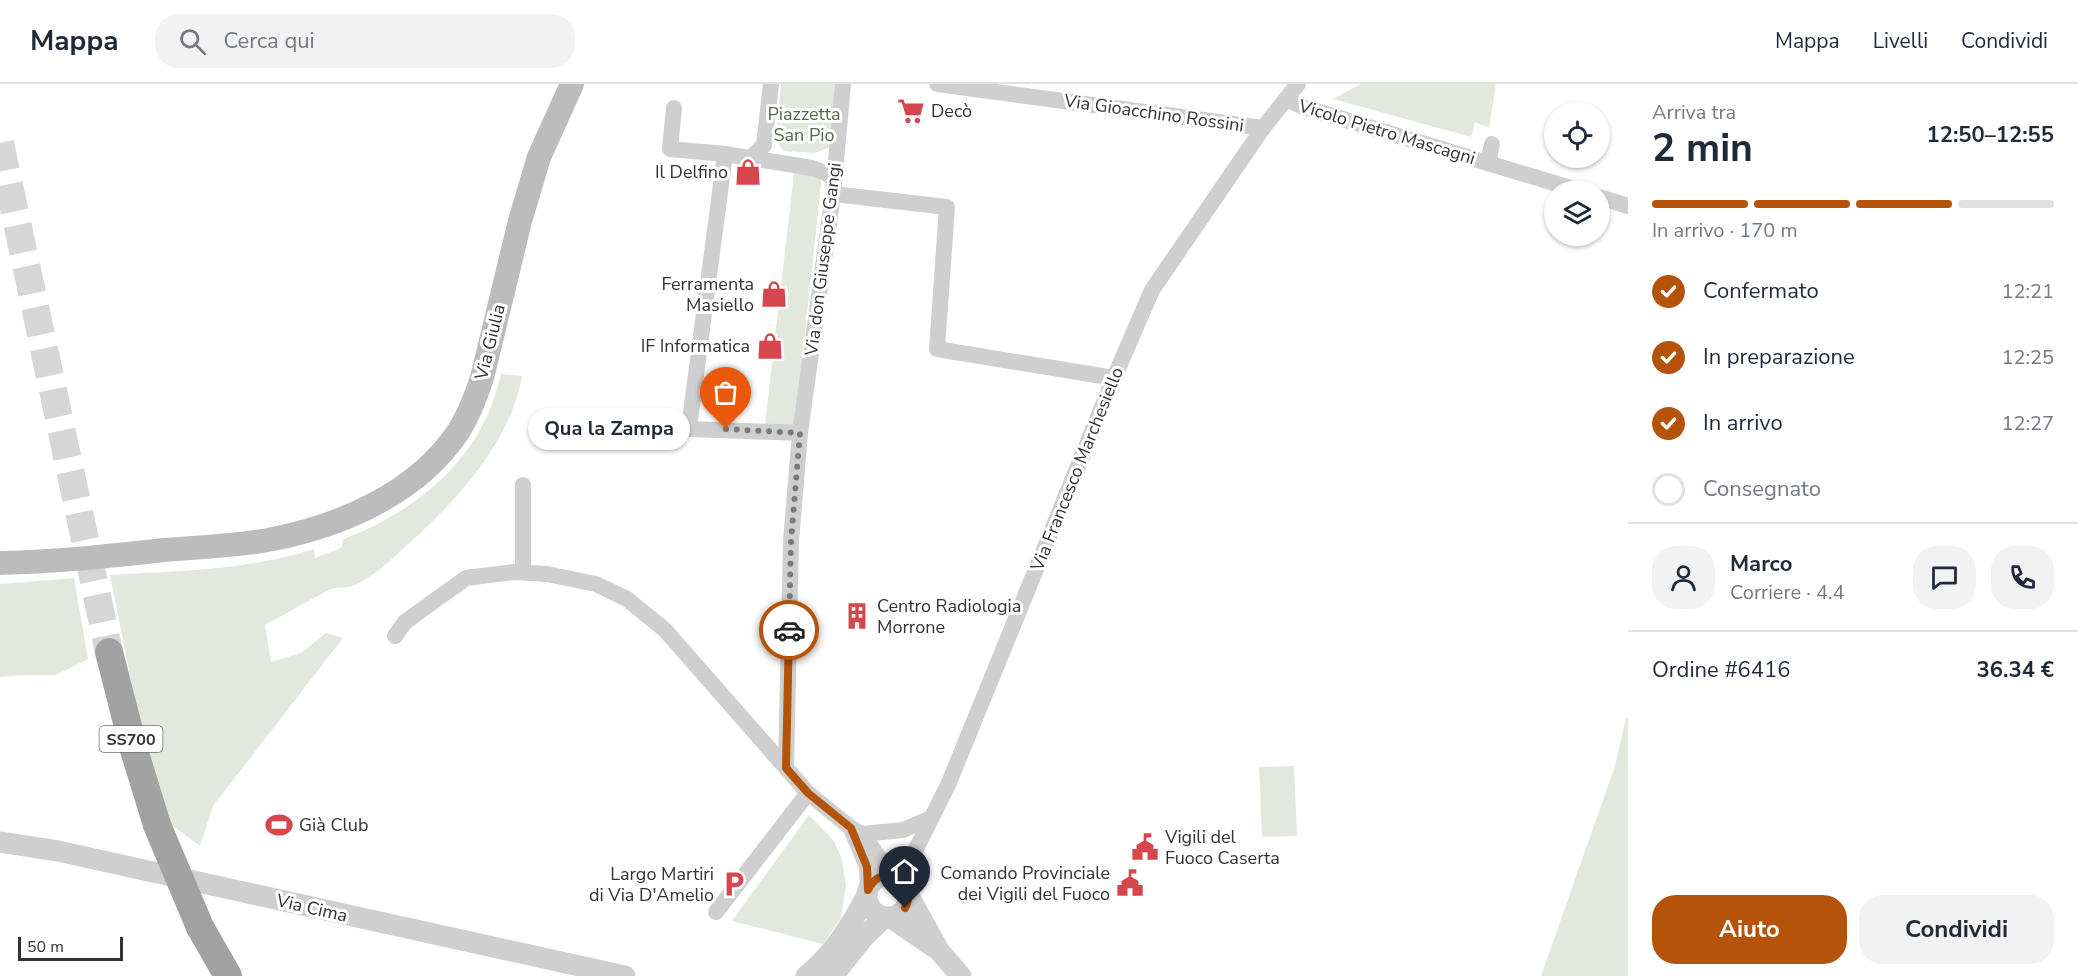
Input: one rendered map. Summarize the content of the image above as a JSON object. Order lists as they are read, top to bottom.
{
  "streets": {
    "highway": ["SS700"],
    "main road": ["Via Giulia"],
    "street": [
      "Via Gioacchino Rossini",
      "Vicolo Pietro Mascagni",
      "Via don Giuseppe Gangi",
      "Via Francesco Marchesiello",
      "Via Cima"
    ]
  },
  "crossings": [
    ["Via Gioacchino Rossini", "Via Francesco Marchesiello"],
    ["Vicolo Pietro Mascagni", "Via Francesco Marchesiello"]
  ],
  "parks": ["Piazzetta San Pio"],
  "places": {
    "supermarket": ["Decò"],
    "shop": ["Il Delfino", "Ferramenta Masiello", "IF Informatica"],
    "other": ["Qua la Zampa"],
    "building": ["Centro Radiologia Morrone"],
    "sports": ["Già Club"],
    "public building": ["Vigili del Fuoco Caserta", "Comando Provinciale dei Vigili del Fuoco"],
    "parking": ["Largo Martiri di Via D'Amelio"]
  },
  "scale_bar": "50 m",
  "page": {
    "header": "Mappa",
    "search": "Cerca qui",
    "nav": ["Mappa", "Livelli", "Condividi"],
    "heading": ["2 min", "Arriva tra", "12:50–12:55"],
    "panel": [
      "Marco",
      "Corriere · 4.4",
      "Ordine #6416",
      "36.34 €"
    ],
    "bar": "In arrivo · 170 m",
    "list": [
      ["Confermato", "12:21"],
      ["In preparazione", "12:25"],
      ["In arrivo", "12:27"],
      "Consegnato"
    ],
    "bubble": "Qua la Zampa",
    "buttons": ["Aiuto", "Condividi"],
    "scale": "50 m"
  }
}
